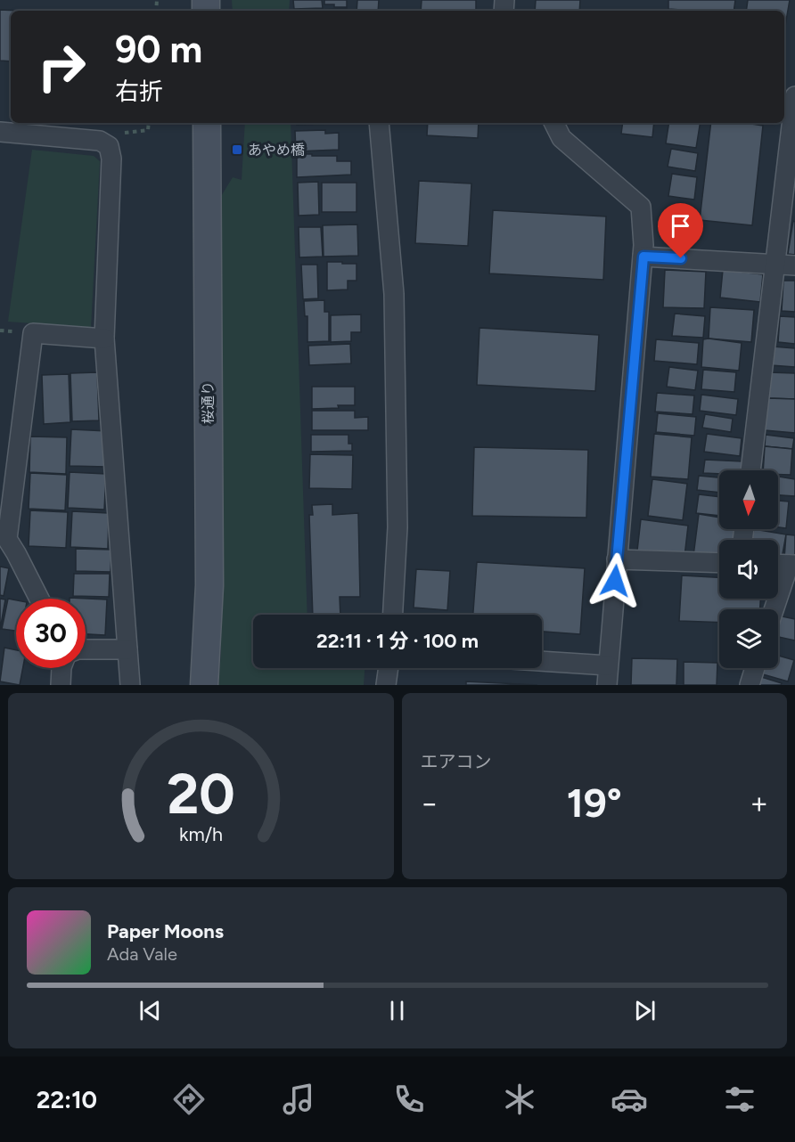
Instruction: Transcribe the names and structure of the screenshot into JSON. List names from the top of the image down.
{
  "streets": {
    "street": ["桜通り"]
  },
  "places": {
    "transit": ["あやめ橋"]
  },
  "north": "bottom",
  "page": {
    "turn": ["90 m", "右折"],
    "limit": "30",
    "trip": "22:11 · 1 分 · 100 m",
    "tile": "エアコン",
    "heat": ["−", "19°", "+"],
    "song": ["Paper Moons", "Ada Vale"],
    "tabs": "22:10",
    "gauge": ["20", "km/h"]
  }
}
